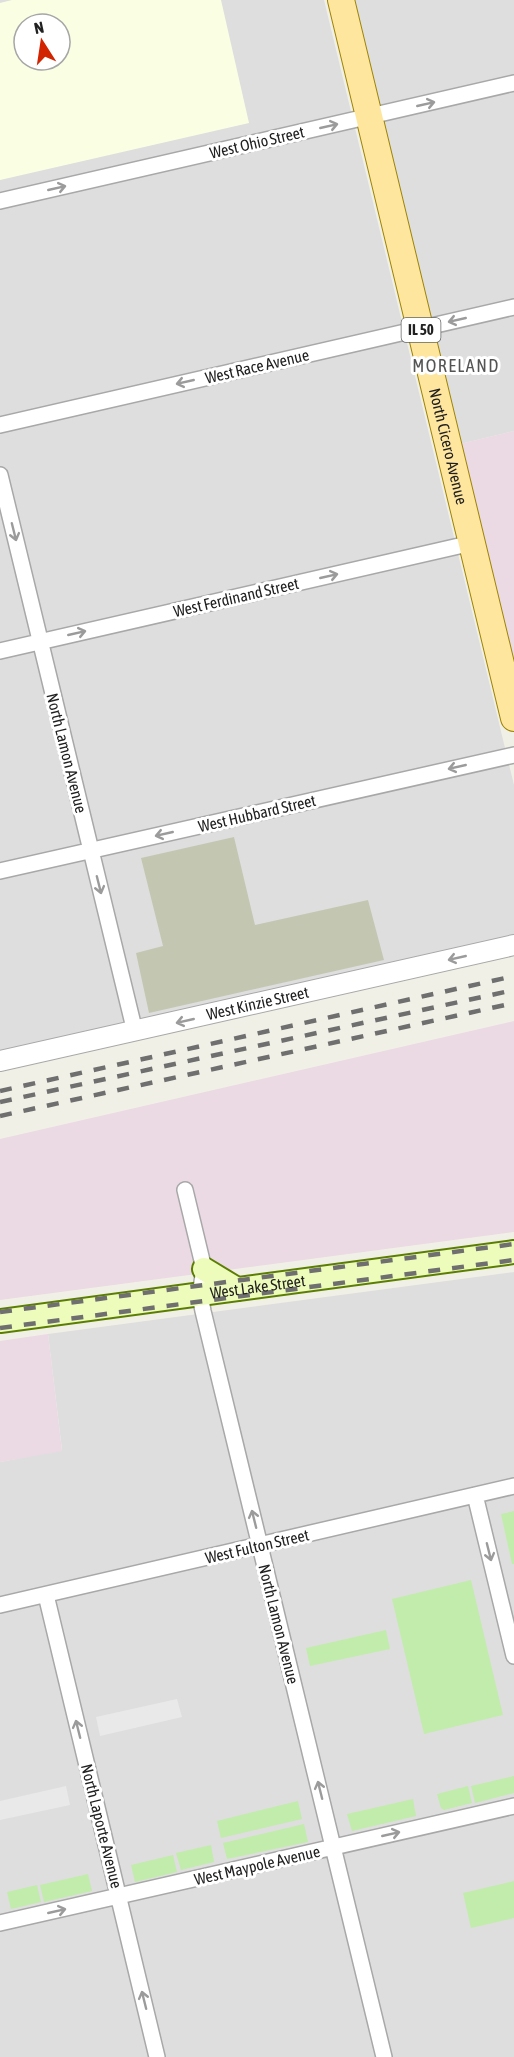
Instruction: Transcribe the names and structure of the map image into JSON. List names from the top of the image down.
{
  "streets": {
    "main road": ["IL 50", "North Cicero Avenue", "West Lake Street"],
    "street": [
      "West Ohio Street",
      "West Race Avenue",
      "West Ferdinand Street",
      "North Lamon Avenue",
      "West Hubbard Street",
      "West Kinzie Street",
      "West Fulton Street",
      "North Laporte Avenue",
      "West Maypole Avenue"
    ]
  },
  "crossings": [
    ["West Ohio Street", "North Cicero Avenue"],
    ["West Race Avenue", "North Cicero Avenue"],
    ["North Cicero Avenue", "West Ferdinand Street"],
    ["West Ferdinand Street", "North Lamon Avenue"],
    ["North Lamon Avenue", "West Hubbard Street"],
    ["North Lamon Avenue", "West Kinzie Street"],
    ["North Lamon Avenue", "West Lake Street"],
    ["North Lamon Avenue", "West Fulton Street"],
    ["North Lamon Avenue", "West Maypole Avenue"],
    ["West Fulton Street", "North Laporte Avenue"],
    ["North Laporte Avenue", "West Maypole Avenue"]
  ],
  "one_way": [
    "West Ohio Street",
    "West Race Avenue",
    "West Ferdinand Street",
    "West Hubbard Street",
    "West Kinzie Street",
    "North Laporte Avenue",
    "West Maypole Avenue"
  ],
  "districts": ["MORELAND"],
  "north": "top"
}
